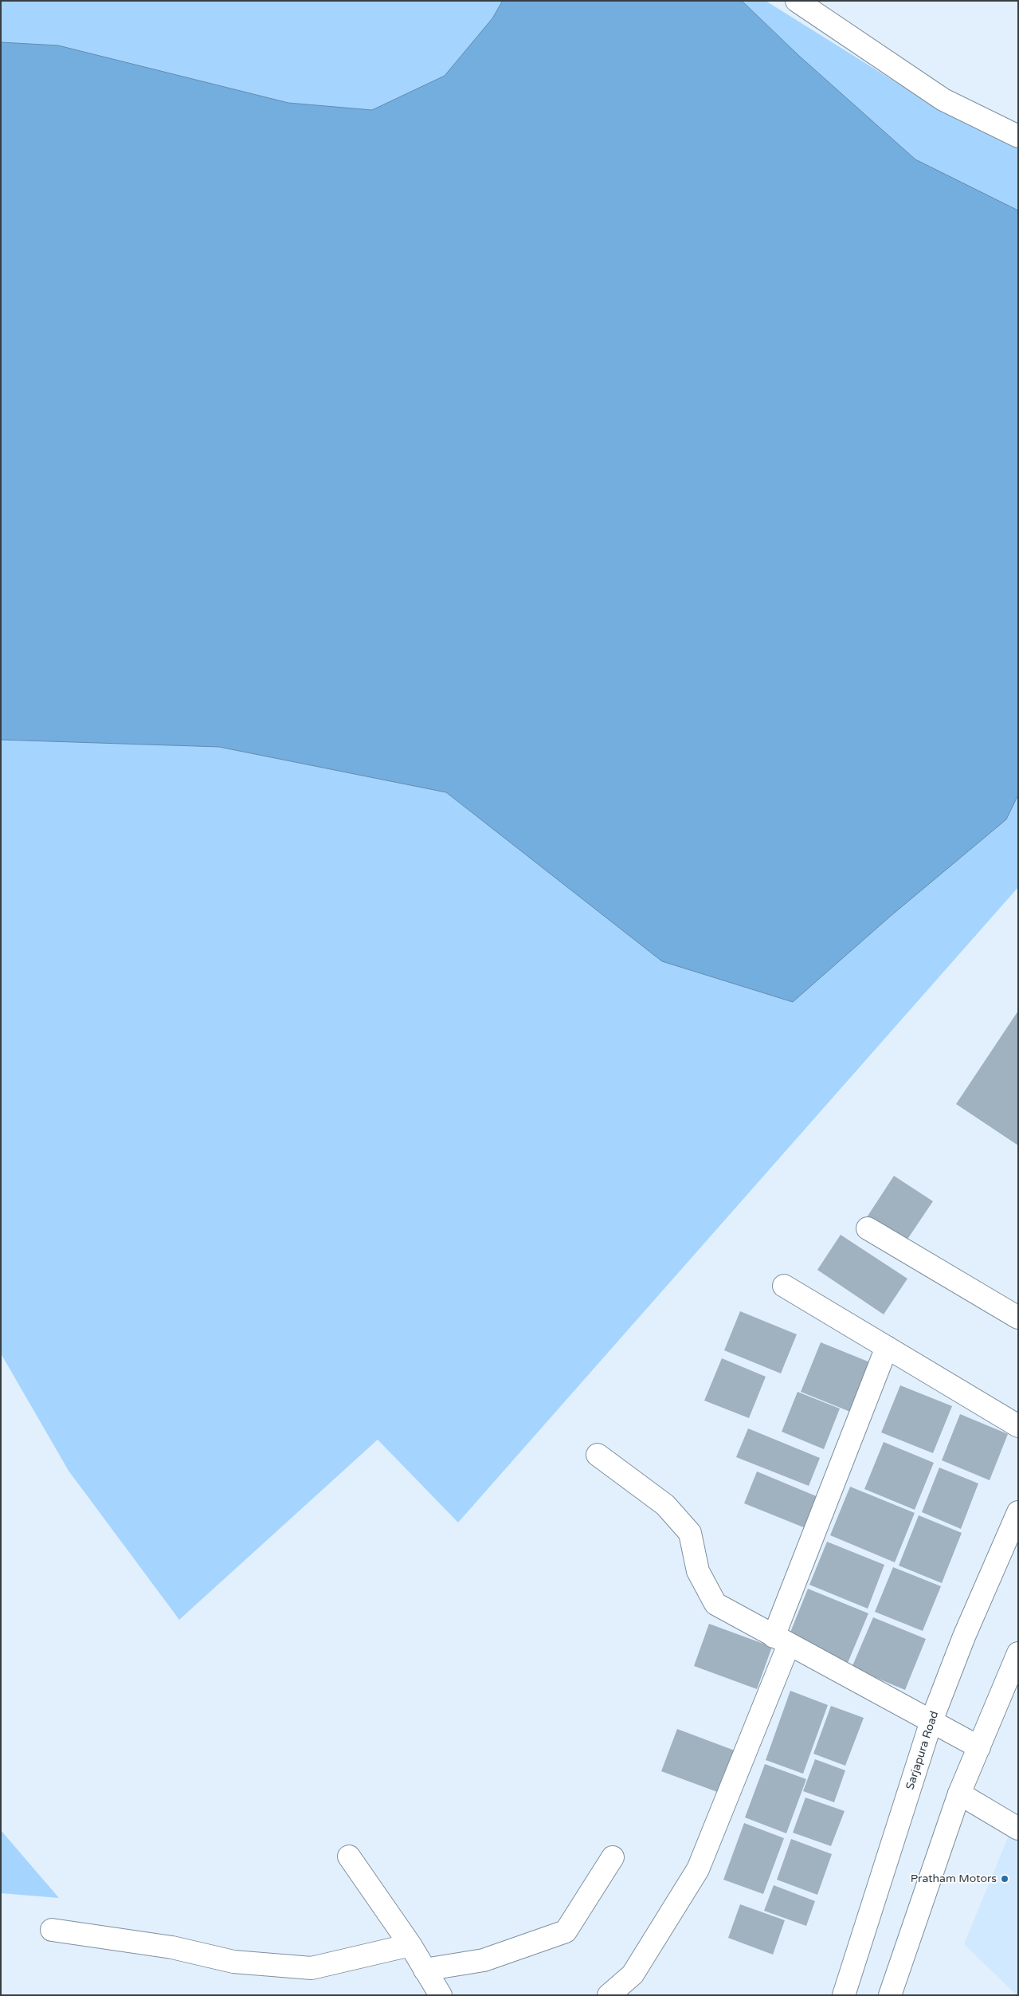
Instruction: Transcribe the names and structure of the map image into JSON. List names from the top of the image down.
{
  "streets": {
    "street": ["Sarjapura Road"]
  },
  "places": ["Pratham Motors"]
}
